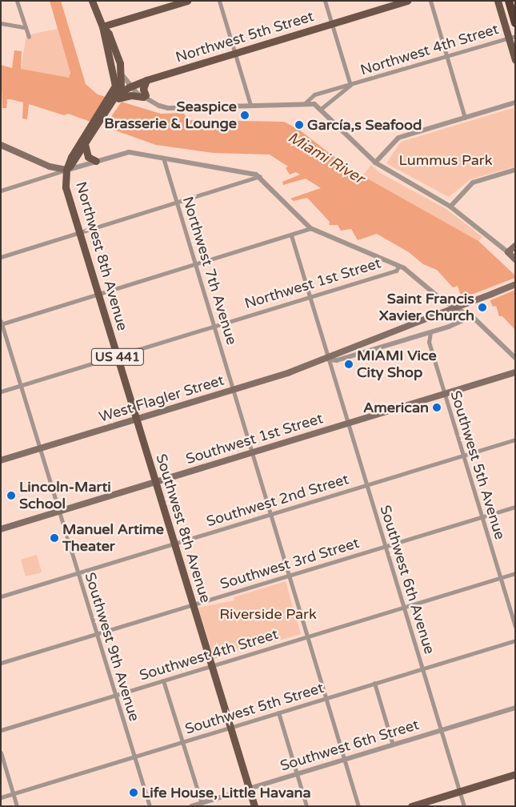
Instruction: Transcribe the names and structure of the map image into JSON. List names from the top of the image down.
{
  "streets": {
    "main road": [
      "Northwest 5th Street",
      "Northwest 8th Avenue",
      "US 441",
      "West Flagler Street",
      "Southwest 1st Street",
      "Southwest 8th Avenue"
    ],
    "street": [
      "Northwest 4th Street",
      "Northwest 7th Avenue",
      "Northwest 1st Street",
      "Southwest 5th Avenue",
      "Southwest 2nd Street",
      "Southwest 3rd Street",
      "Southwest 6th Avenue",
      "Southwest 9th Avenue",
      "Southwest 4th Street",
      "Southwest 5th Street",
      "Southwest 6th Street"
    ]
  },
  "crossings": [
    ["Northwest 5th Street", "US 441"],
    ["Northwest 8th Avenue", "Northwest 1st Street"],
    ["Northwest 8th Avenue", "US 441"],
    ["Northwest 8th Avenue", "West Flagler Street"],
    ["Northwest 8th Avenue", "Southwest 8th Avenue"],
    ["Northwest 7th Avenue", "Northwest 1st Street"],
    ["Northwest 7th Avenue", "West Flagler Street"],
    ["Northwest 7th Avenue", "Southwest 1st Street"],
    ["Northwest 7th Avenue", "Southwest 2nd Street"],
    ["Northwest 7th Avenue", "Southwest 3rd Street"],
    ["Northwest 7th Avenue", "Southwest 4th Street"],
    ["Northwest 7th Avenue", "Southwest 5th Street"],
    ["Northwest 7th Avenue", "Southwest 6th Street"],
    ["Northwest 1st Street", "Southwest 6th Avenue"],
    ["Northwest 1st Street", "Southwest 9th Avenue"],
    ["West Flagler Street", "Southwest 5th Avenue"],
    ["West Flagler Street", "Southwest 8th Avenue"],
    ["West Flagler Street", "Southwest 6th Avenue"],
    ["West Flagler Street", "Southwest 9th Avenue"],
    ["Southwest 1st Street", "Southwest 5th Avenue"],
    ["Southwest 1st Street", "Southwest 8th Avenue"],
    ["Southwest 1st Street", "Southwest 6th Avenue"],
    ["Southwest 1st Street", "Southwest 9th Avenue"],
    ["Southwest 5th Avenue", "Southwest 2nd Street"],
    ["Southwest 5th Avenue", "Southwest 3rd Street"],
    ["Southwest 5th Avenue", "Southwest 4th Street"],
    ["Southwest 2nd Street", "Southwest 8th Avenue"],
    ["Southwest 2nd Street", "Southwest 6th Avenue"],
    ["Southwest 2nd Street", "Southwest 9th Avenue"],
    ["Southwest 8th Avenue", "Southwest 3rd Street"],
    ["Southwest 8th Avenue", "Southwest 4th Street"],
    ["Southwest 8th Avenue", "Southwest 5th Street"],
    ["Southwest 8th Avenue", "Southwest 6th Street"],
    ["Southwest 3rd Street", "Southwest 6th Avenue"],
    ["Southwest 3rd Street", "Southwest 9th Avenue"],
    ["Southwest 6th Avenue", "Southwest 4th Street"],
    ["Southwest 6th Avenue", "Southwest 5th Street"],
    ["Southwest 6th Avenue", "Southwest 6th Street"],
    ["Southwest 9th Avenue", "Southwest 4th Street"],
    ["Southwest 9th Avenue", "Southwest 5th Street"]
  ],
  "water": ["Miami River"],
  "parks": ["Lummus Park", "Riverside Park"],
  "places": [
    "Seaspice Brasserie & Lounge",
    "García,s Seafood",
    "Saint Francis Xavier Church",
    "MIAMI Vice City Shop",
    "American",
    "Lincoln-Marti School",
    "Manuel Artime Theater",
    "Life House, Little Havana"
  ]
}
